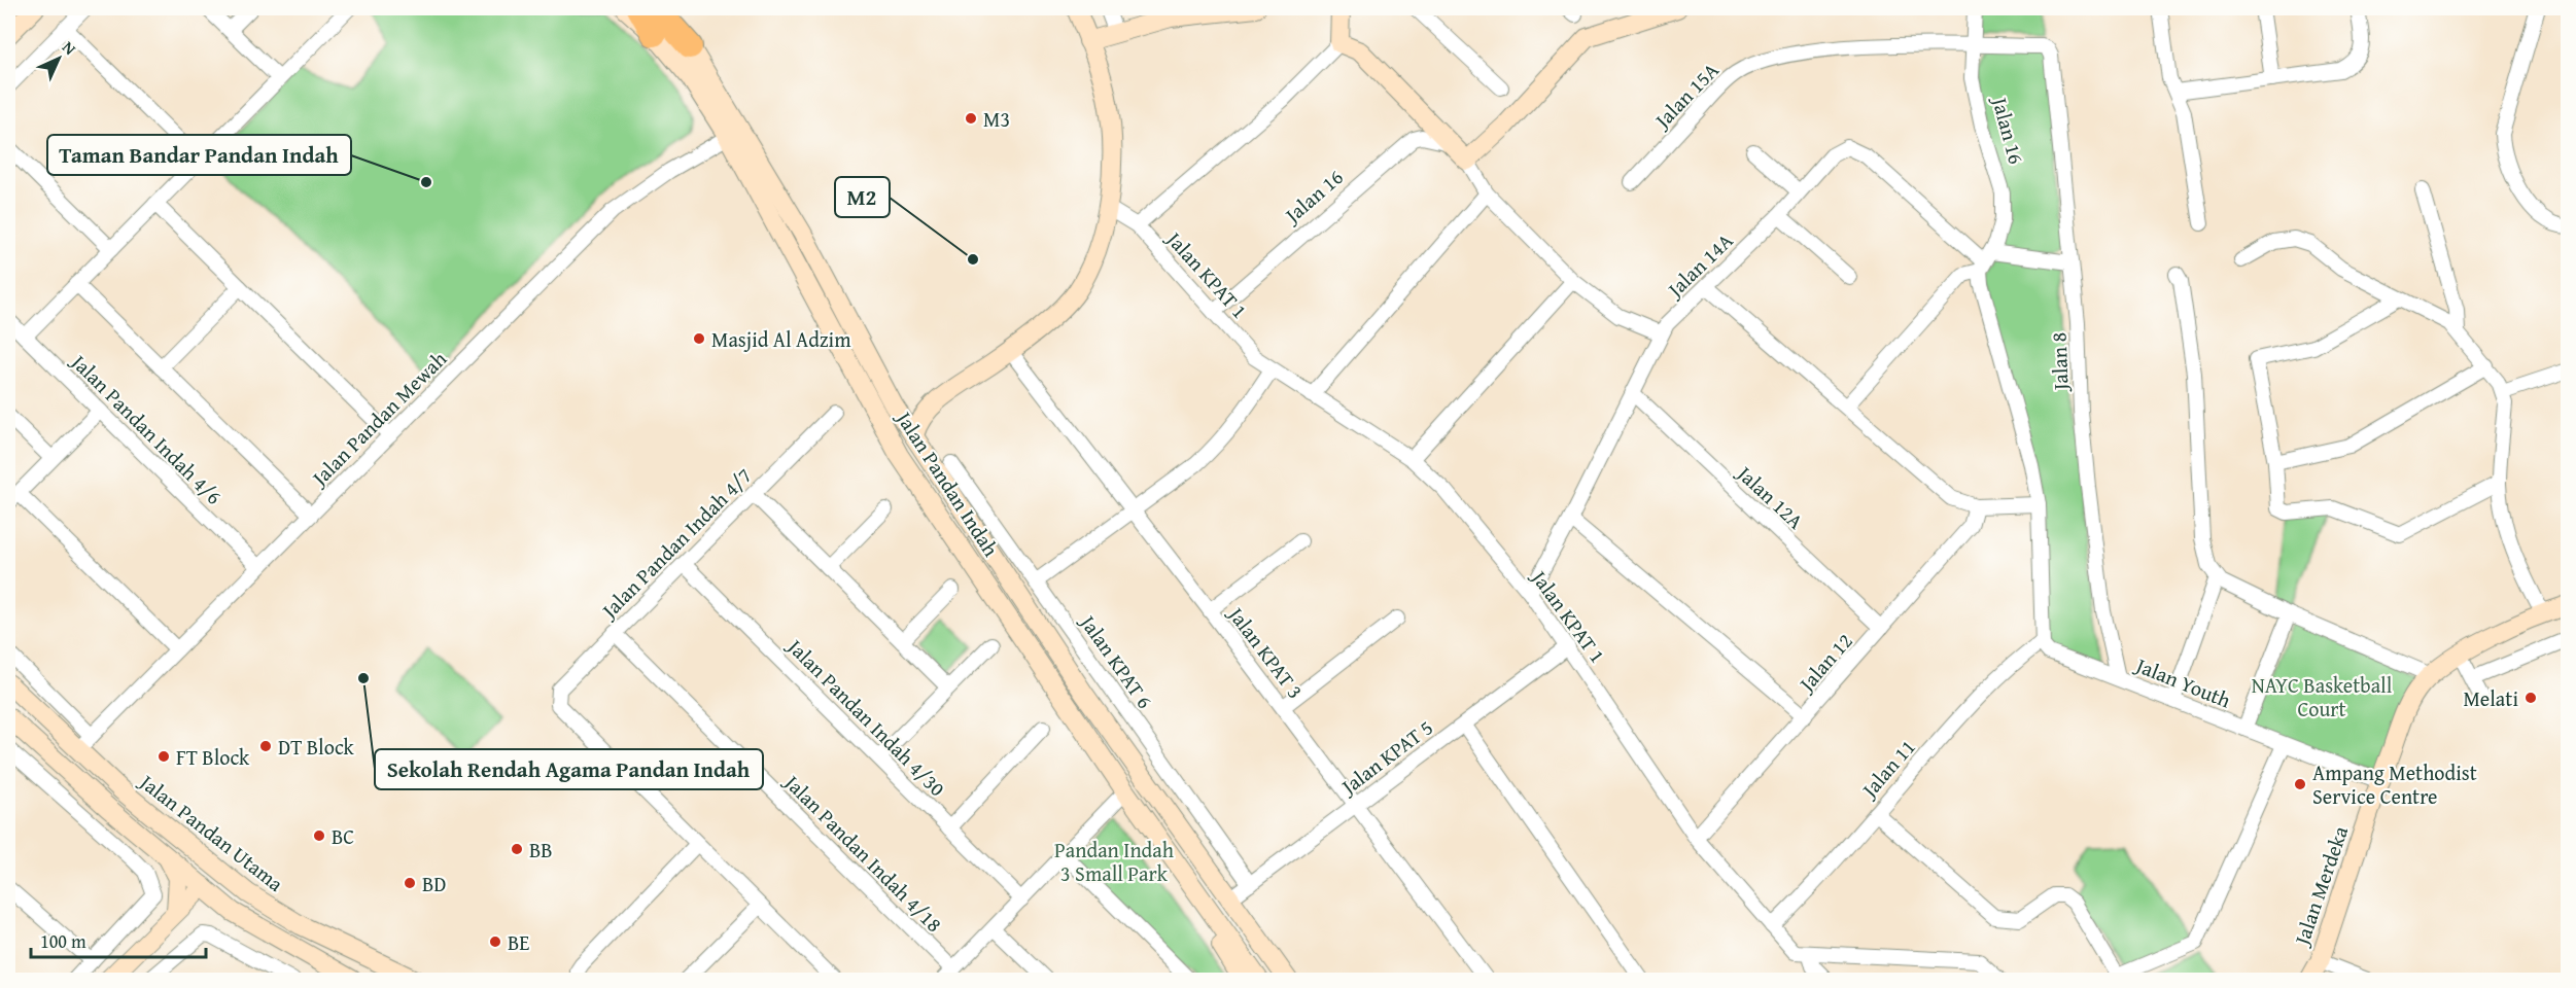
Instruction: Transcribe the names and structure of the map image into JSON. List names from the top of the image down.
{
  "streets": {
    "main road": ["Jalan Pandan Indah", "Jalan Pandan Utama", "Jalan Merdeka"],
    "street": [
      "Jalan 15A",
      "Jalan 16",
      "Jalan 14A",
      "Jalan KPAT 1",
      "Jalan 8",
      "Jalan Pandan Mewah",
      "Jalan Pandan Indah 4/6",
      "Jalan 12A",
      "Jalan Pandan Indah 4/7",
      "Jalan KPAT 3",
      "Jalan KPAT 6",
      "Jalan 12",
      "Jalan Youth",
      "Jalan Pandan Indah 4/30",
      "Jalan KPAT 5",
      "Jalan 11",
      "Jalan Pandan Indah 4/18"
    ]
  },
  "crossings": [
    ["Jalan 15A", "Jalan 16"],
    ["Jalan 15A", "Jalan 8"],
    ["Jalan 16", "Jalan 14A"],
    ["Jalan 16", "Jalan KPAT 1"],
    ["Jalan 14A", "Jalan KPAT 1"],
    ["Jalan 14A", "Jalan 12A"],
    ["Jalan KPAT 1", "Jalan 12"],
    ["Jalan KPAT 1", "Jalan KPAT 5"],
    ["Jalan KPAT 1", "Jalan 11"],
    ["Jalan 8", "Jalan Youth"],
    ["Jalan Pandan Mewah", "Jalan Pandan Indah 4/6"],
    ["Jalan Pandan Mewah", "Jalan Pandan Indah"],
    ["Jalan Pandan Mewah", "Jalan Pandan Utama"],
    ["Jalan Pandan Indah", "Jalan KPAT 5"],
    ["Jalan 12A", "Jalan 12"],
    ["Jalan Pandan Indah 4/7", "Jalan Pandan Indah 4/30"],
    ["Jalan Pandan Indah 4/7", "Jalan Pandan Indah 4/18"],
    ["Jalan KPAT 3", "Jalan KPAT 5"],
    ["Jalan KPAT 6", "Jalan KPAT 5"],
    ["Jalan Youth", "Jalan 11"],
    ["Jalan Youth", "Jalan Merdeka"]
  ],
  "parks": ["NAYC Basketball Court", "Pandan Indah 3 Small Park"],
  "places": [
    "M3",
    "Taman Bandar Pandan Indah",
    "M2",
    "Masjid Al Adzim",
    "Sekolah Rendah Agama Pandan Indah",
    "Melati",
    "DT Block",
    "FT Block",
    "Ampang Methodist Service Centre",
    "BC",
    "BB",
    "BD",
    "BE"
  ],
  "scale_bar": "100 m",
  "north": "top right"
}
